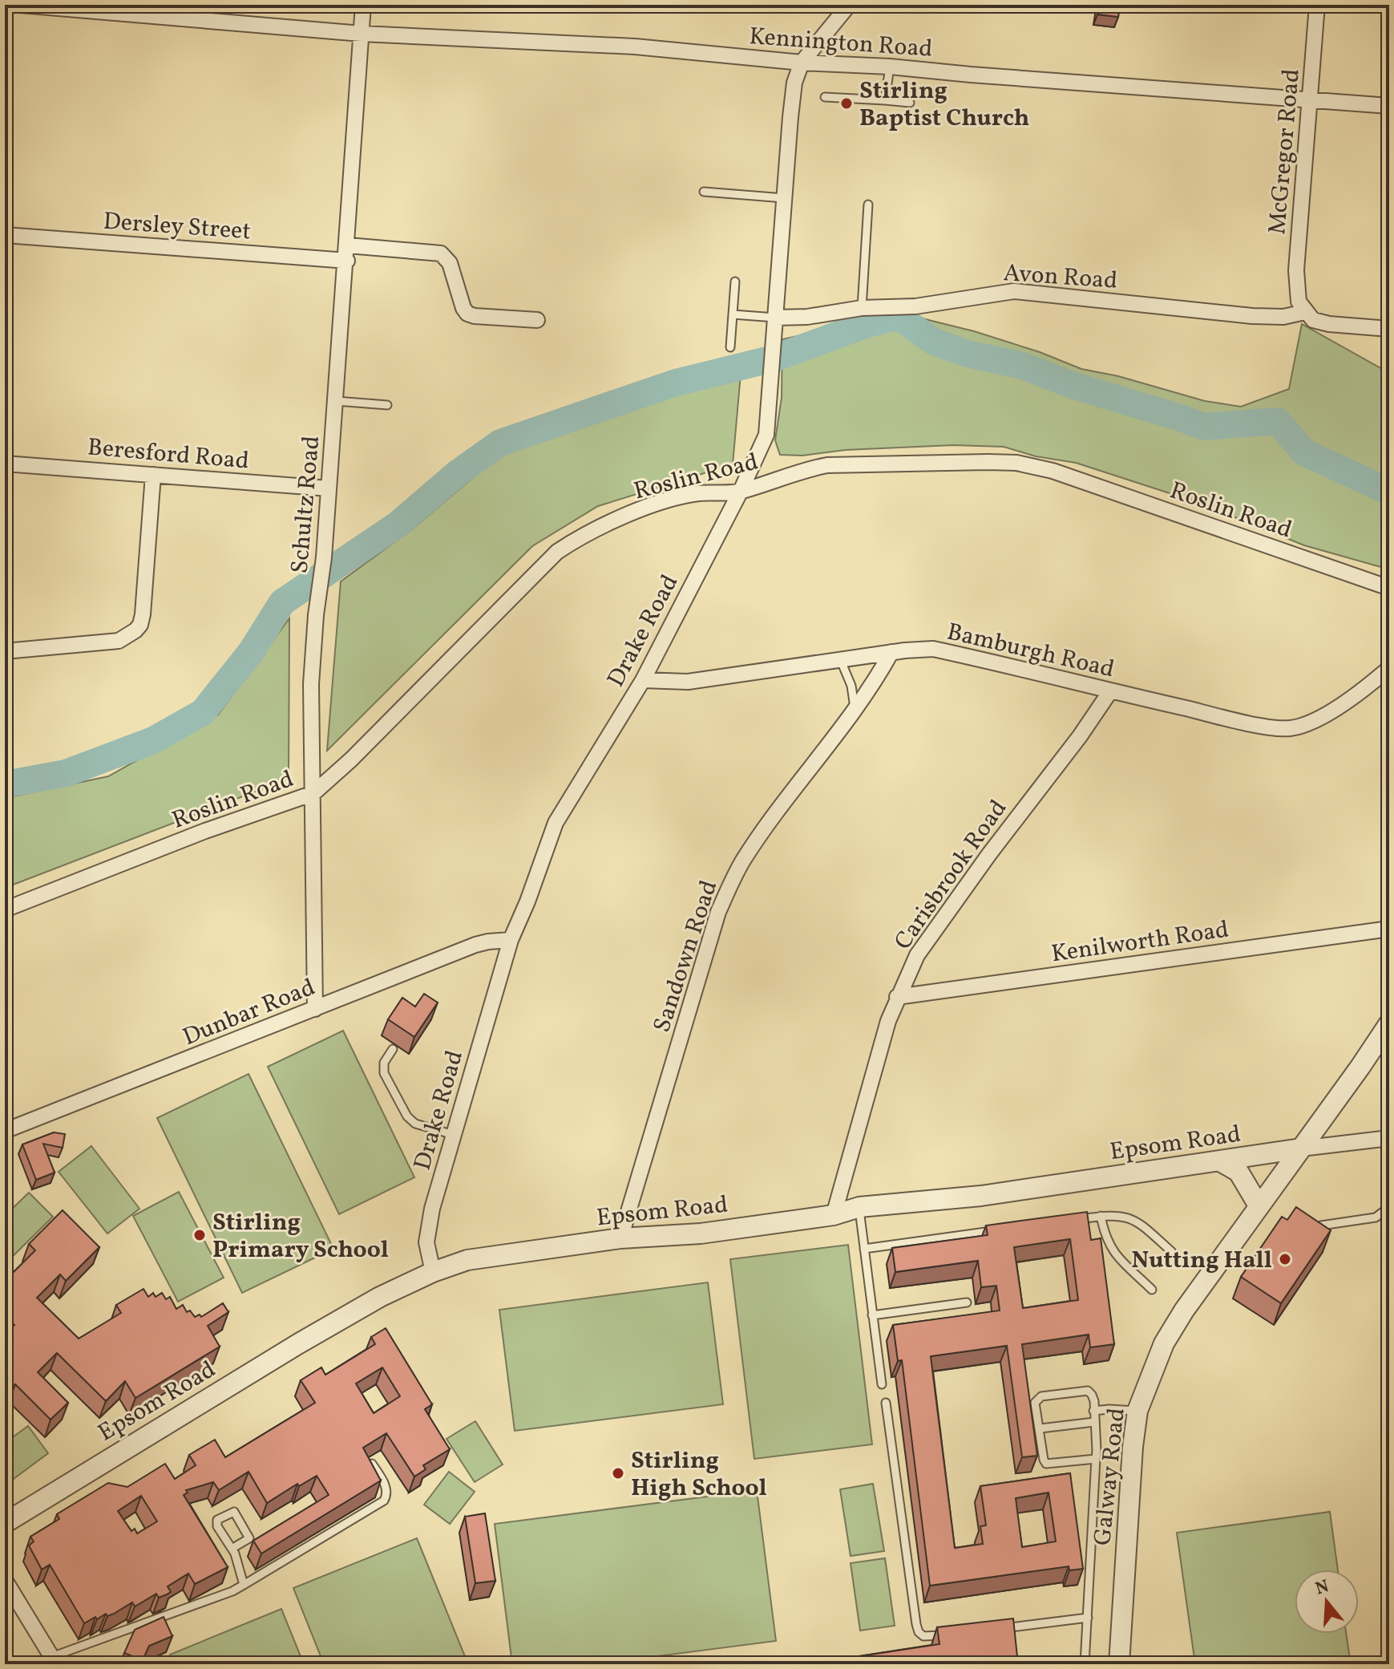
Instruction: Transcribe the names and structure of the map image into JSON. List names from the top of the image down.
{
  "streets": {
    "street": [
      "Kennington Road",
      "McGregor Road",
      "Dersley Street",
      "Avon Road",
      "Beresford Road",
      "Roslin Road",
      "Schultz Road",
      "Drake Road",
      "Bamburgh Road",
      "Carisbrook Road",
      "Kenilworth Road",
      "Sandown Road",
      "Dunbar Road",
      "Epsom Road",
      "Galway Road"
    ]
  },
  "crossings": [
    ["Kennington Road", "McGregor Road"],
    ["Kennington Road", "Schultz Road"],
    ["Kennington Road", "Drake Road"],
    ["McGregor Road", "Avon Road"],
    ["Dersley Street", "Schultz Road"],
    ["Avon Road", "Drake Road"],
    ["Beresford Road", "Schultz Road"],
    ["Roslin Road", "Schultz Road"],
    ["Roslin Road", "Drake Road"],
    ["Schultz Road", "Dunbar Road"],
    ["Drake Road", "Bamburgh Road"],
    ["Drake Road", "Dunbar Road"],
    ["Drake Road", "Epsom Road"],
    ["Bamburgh Road", "Carisbrook Road"],
    ["Bamburgh Road", "Sandown Road"],
    ["Carisbrook Road", "Kenilworth Road"],
    ["Carisbrook Road", "Epsom Road"],
    ["Sandown Road", "Epsom Road"],
    ["Epsom Road", "Galway Road"]
  ],
  "places": [
    "Stirling Baptist Church",
    "Stirling Primary School",
    "Nutting Hall",
    "Stirling High School"
  ],
  "north": "top"
}
